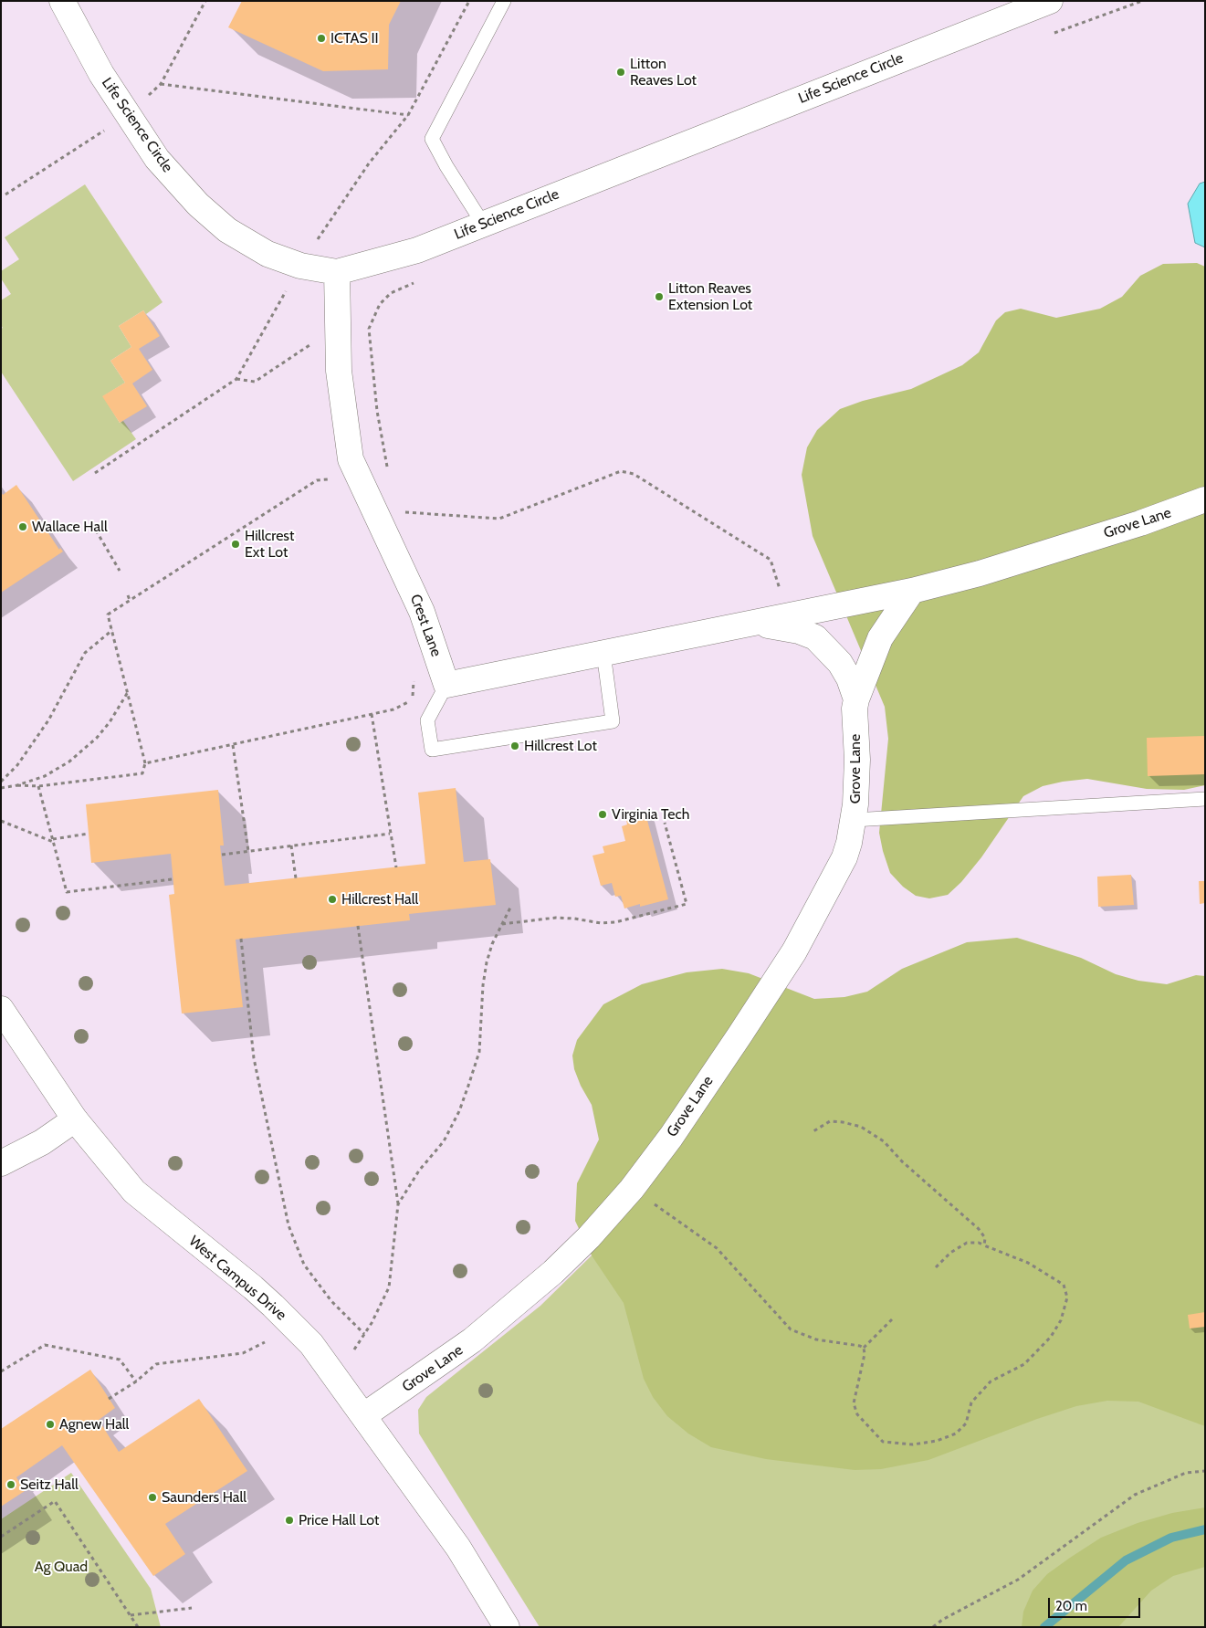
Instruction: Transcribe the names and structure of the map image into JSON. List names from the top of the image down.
{
  "streets": {
    "street": [
      "Life Science Circle",
      "Grove Lane",
      "Crest Lane",
      "West Campus Drive"
    ]
  },
  "crossings": [
    ["Life Science Circle", "Crest Lane"],
    ["Grove Lane", "West Campus Drive"]
  ],
  "parks": ["Ag Quad"],
  "places": [
    "ICTAS II",
    "Litton Reaves Lot",
    "Litton Reaves Extension Lot",
    "Wallace Hall",
    "Hillcrest Ext Lot",
    "Hillcrest Lot",
    "Virginia Tech",
    "Hillcrest Hall",
    "Agnew Hall",
    "Seitz Hall",
    "Saunders Hall",
    "Price Hall Lot"
  ],
  "scale_bar": "20 m"
}
